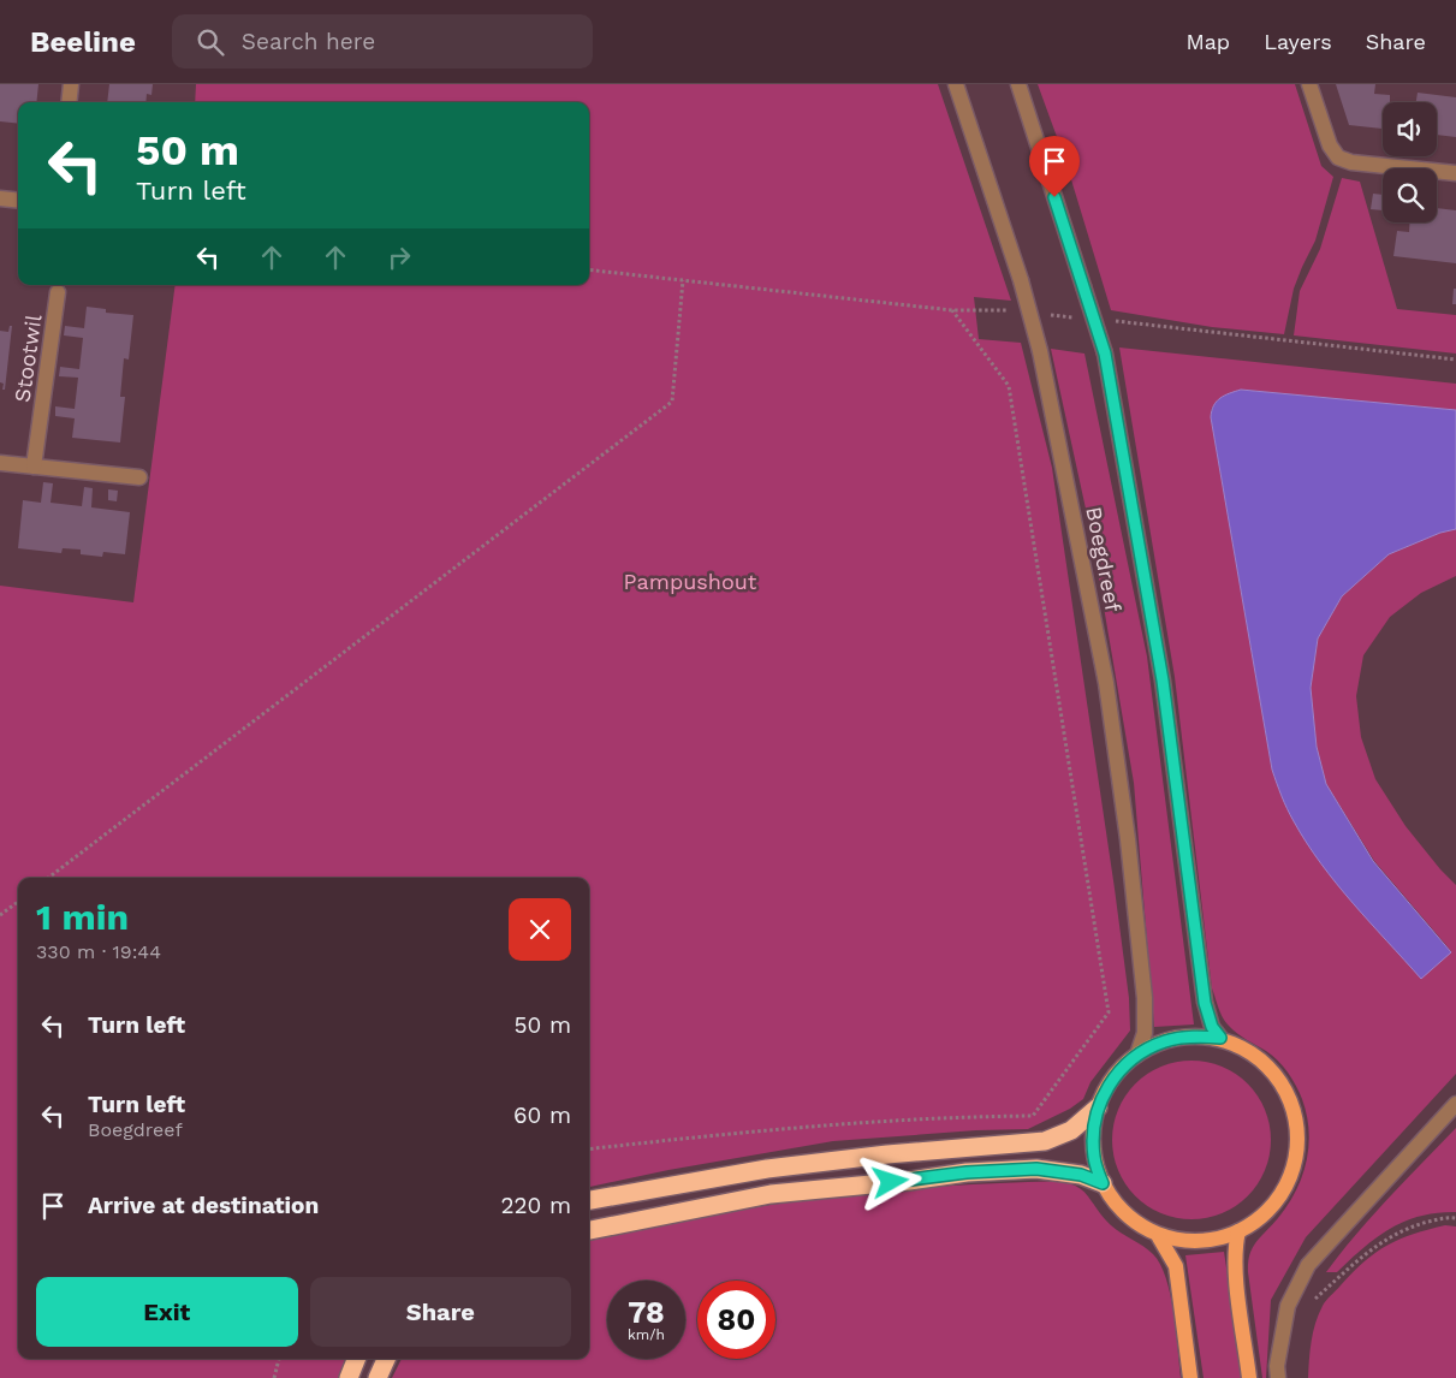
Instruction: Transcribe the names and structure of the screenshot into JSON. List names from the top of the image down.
{
  "streets": {
    "street": ["Stootwil", "Boegdreef"]
  },
  "parks": ["Pampushout"],
  "page": {
    "header": "Beeline",
    "search": "Search here",
    "nav": ["Map", "Layers", "Share"],
    "turn": ["50 m", "Turn left"],
    "heading": ["1 min", "330 m · 19:44"],
    "list": [
      {
        "name": "Turn left",
        "value": "50 m"
      },
      {
        "name": "Turn left",
        "note": "Boegdreef",
        "value": "60 m"
      },
      {
        "name": "Arrive at destination",
        "value": "220 m"
      }
    ],
    "buttons": ["Exit", "Share"],
    "speed": "78 km/h",
    "limit": "80"
  }
}
